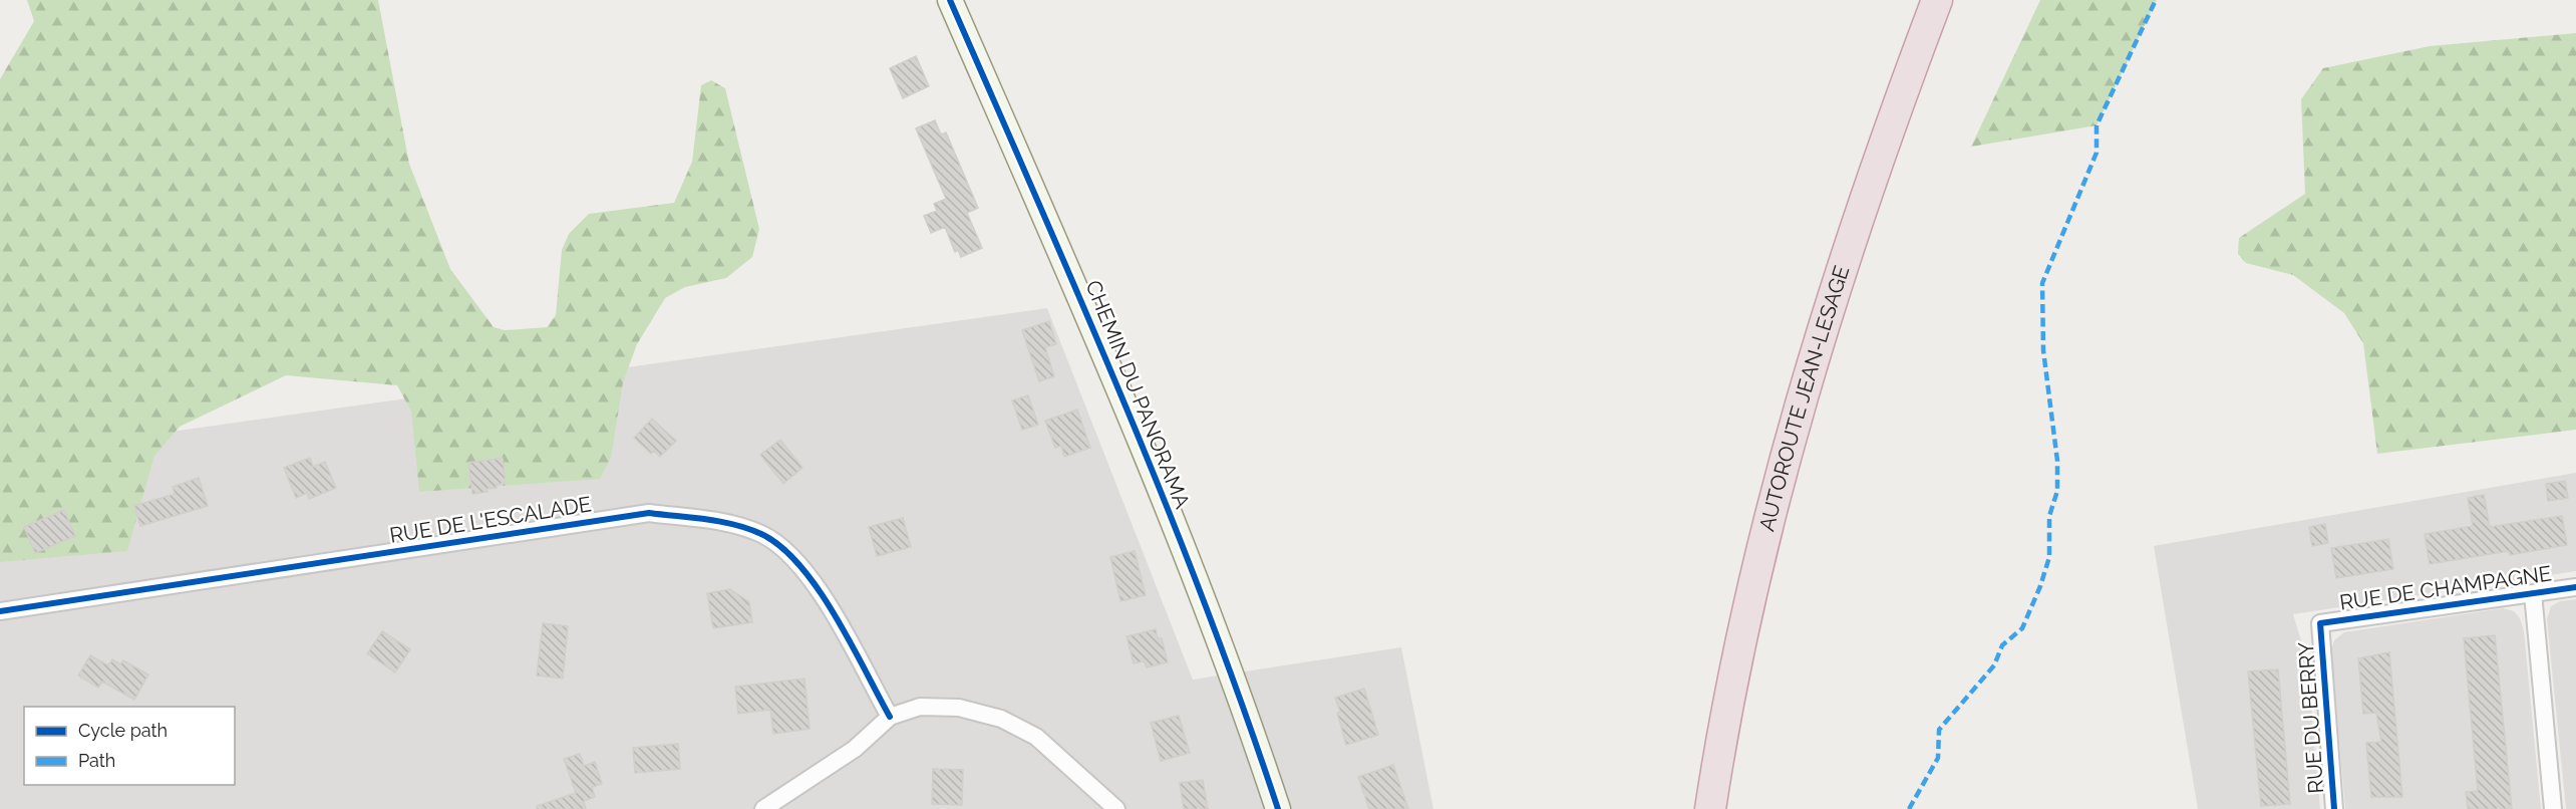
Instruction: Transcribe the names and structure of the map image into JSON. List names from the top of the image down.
{
  "streets": {
    "highway": ["AUTOROUTE JEAN-LESAGE"],
    "street": [
      "CHEMIN DU PANORAMA",
      "RUE DE L'ESCALADE",
      "RUE DE CHAMPAGNE",
      "RUE DU BERRY"
    ]
  },
  "crossings": [
    ["RUE DE CHAMPAGNE", "RUE DU BERRY"]
  ],
  "legend": ["Cycle path", "Path"]
}
